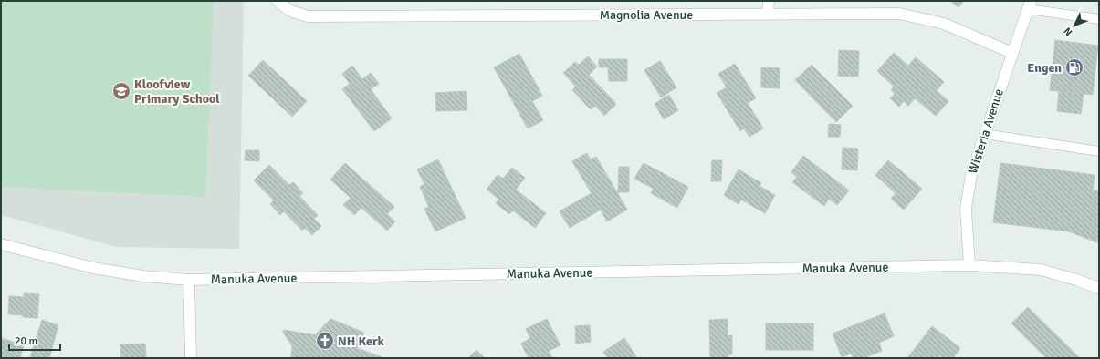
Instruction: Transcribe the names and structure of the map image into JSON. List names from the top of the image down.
{
  "streets": {
    "street": ["Magnolia Avenue", "Wisteria Avenue", "Manuka Avenue"]
  },
  "crossings": [
    ["Magnolia Avenue", "Wisteria Avenue"],
    ["Wisteria Avenue", "Manuka Avenue"]
  ],
  "places": {
    "fuel station": ["Engen"],
    "school or university": ["Kloofview Primary School"],
    "church": ["NH Kerk"]
  },
  "scale_bar": "20 m",
  "north": "bottom left"
}
